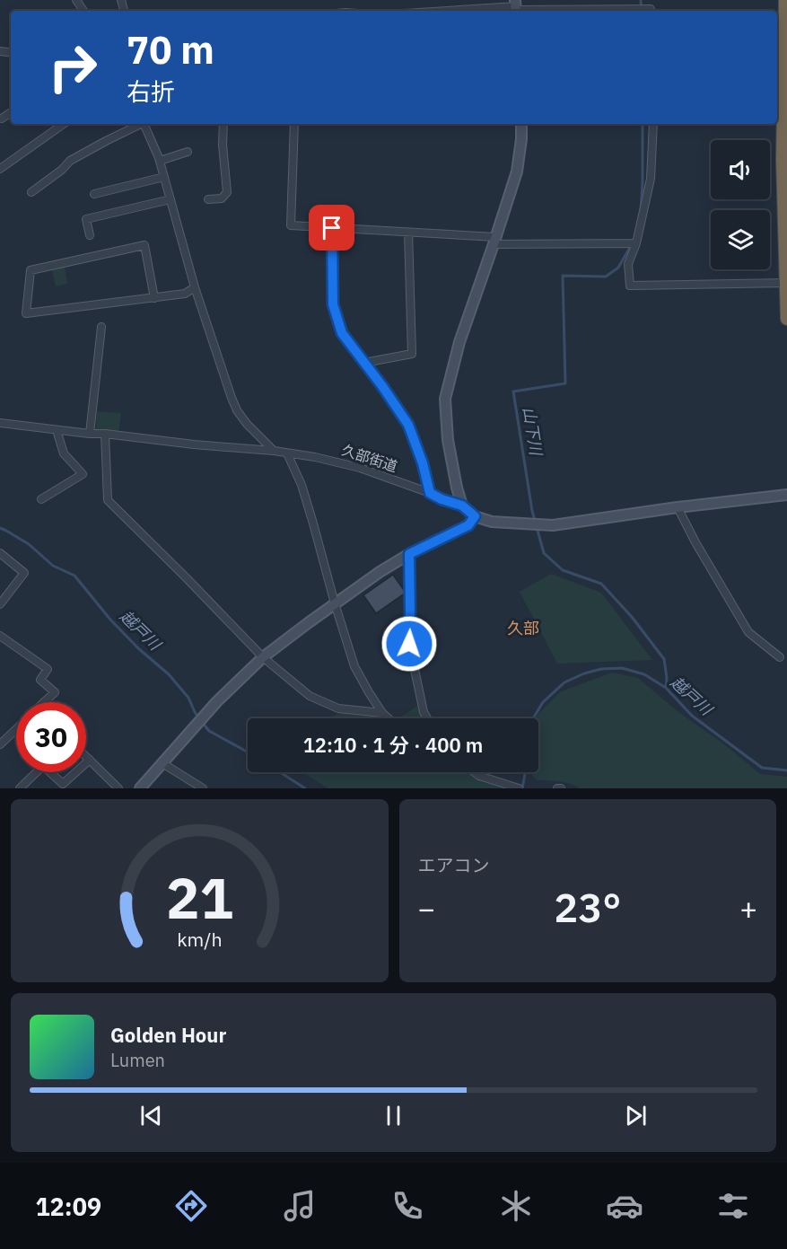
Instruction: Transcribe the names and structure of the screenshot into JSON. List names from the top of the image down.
{
  "streets": {
    "street": ["久部街道"]
  },
  "districts": ["久部"],
  "water": ["山下川", "越戸川"],
  "page": {
    "turn": ["70 m", "右折"],
    "limit": "30",
    "trip": "12:10 · 1 分 · 400 m",
    "tile": "エアコン",
    "heat": ["−", "23°", "+"],
    "song": ["Golden Hour", "Lumen"],
    "tabs": "12:09",
    "gauge": ["21", "km/h"]
  }
}
